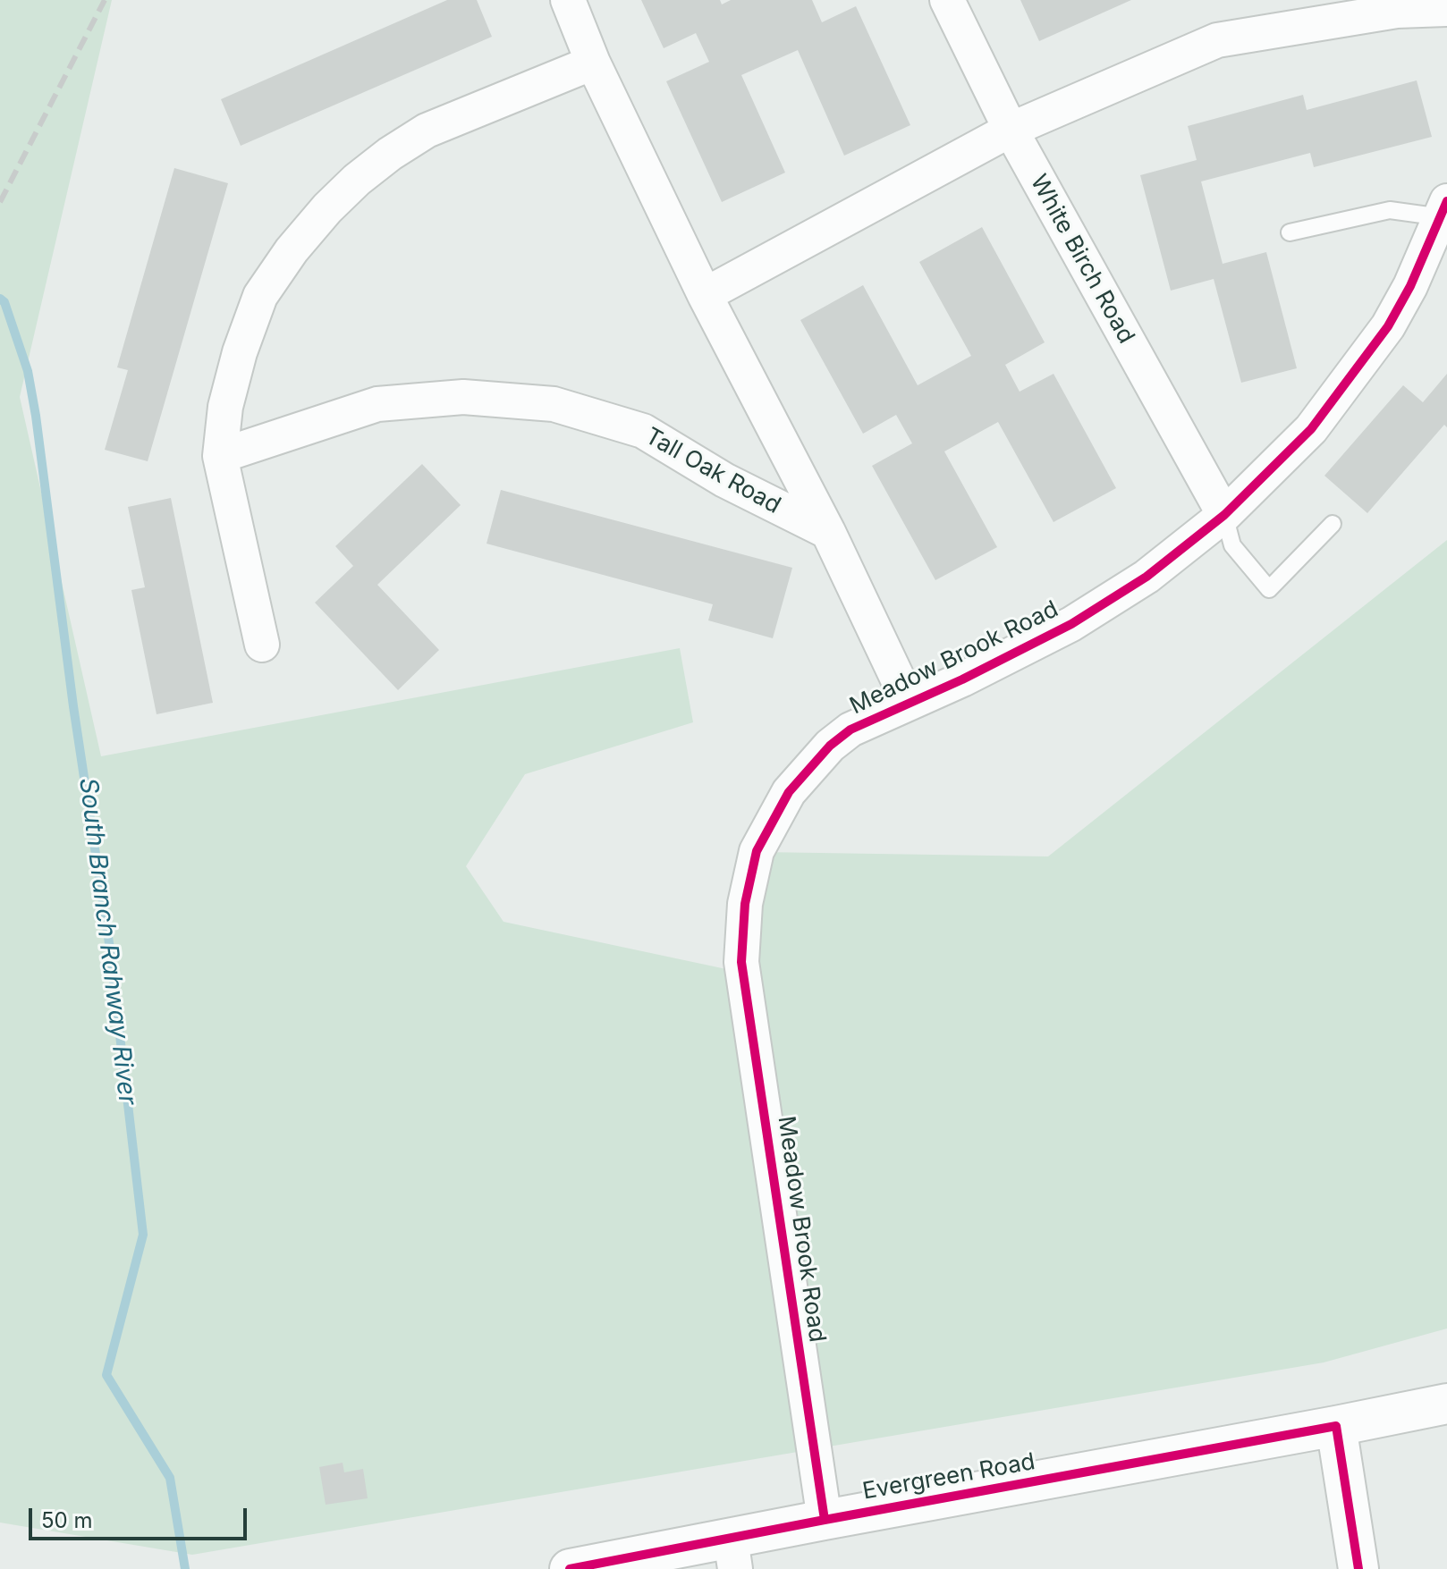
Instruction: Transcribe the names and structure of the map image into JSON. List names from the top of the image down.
{
  "streets": {
    "street": [
      "White Birch Road",
      "Tall Oak Road",
      "Meadow Brook Road",
      "Evergreen Road"
    ]
  },
  "crossings": [
    ["White Birch Road", "Meadow Brook Road"],
    ["Tall Oak Road", "Meadow Brook Road"],
    ["Meadow Brook Road", "Evergreen Road"]
  ],
  "water": ["South Branch Rahway River"],
  "scale_bar": "50 m"
}
